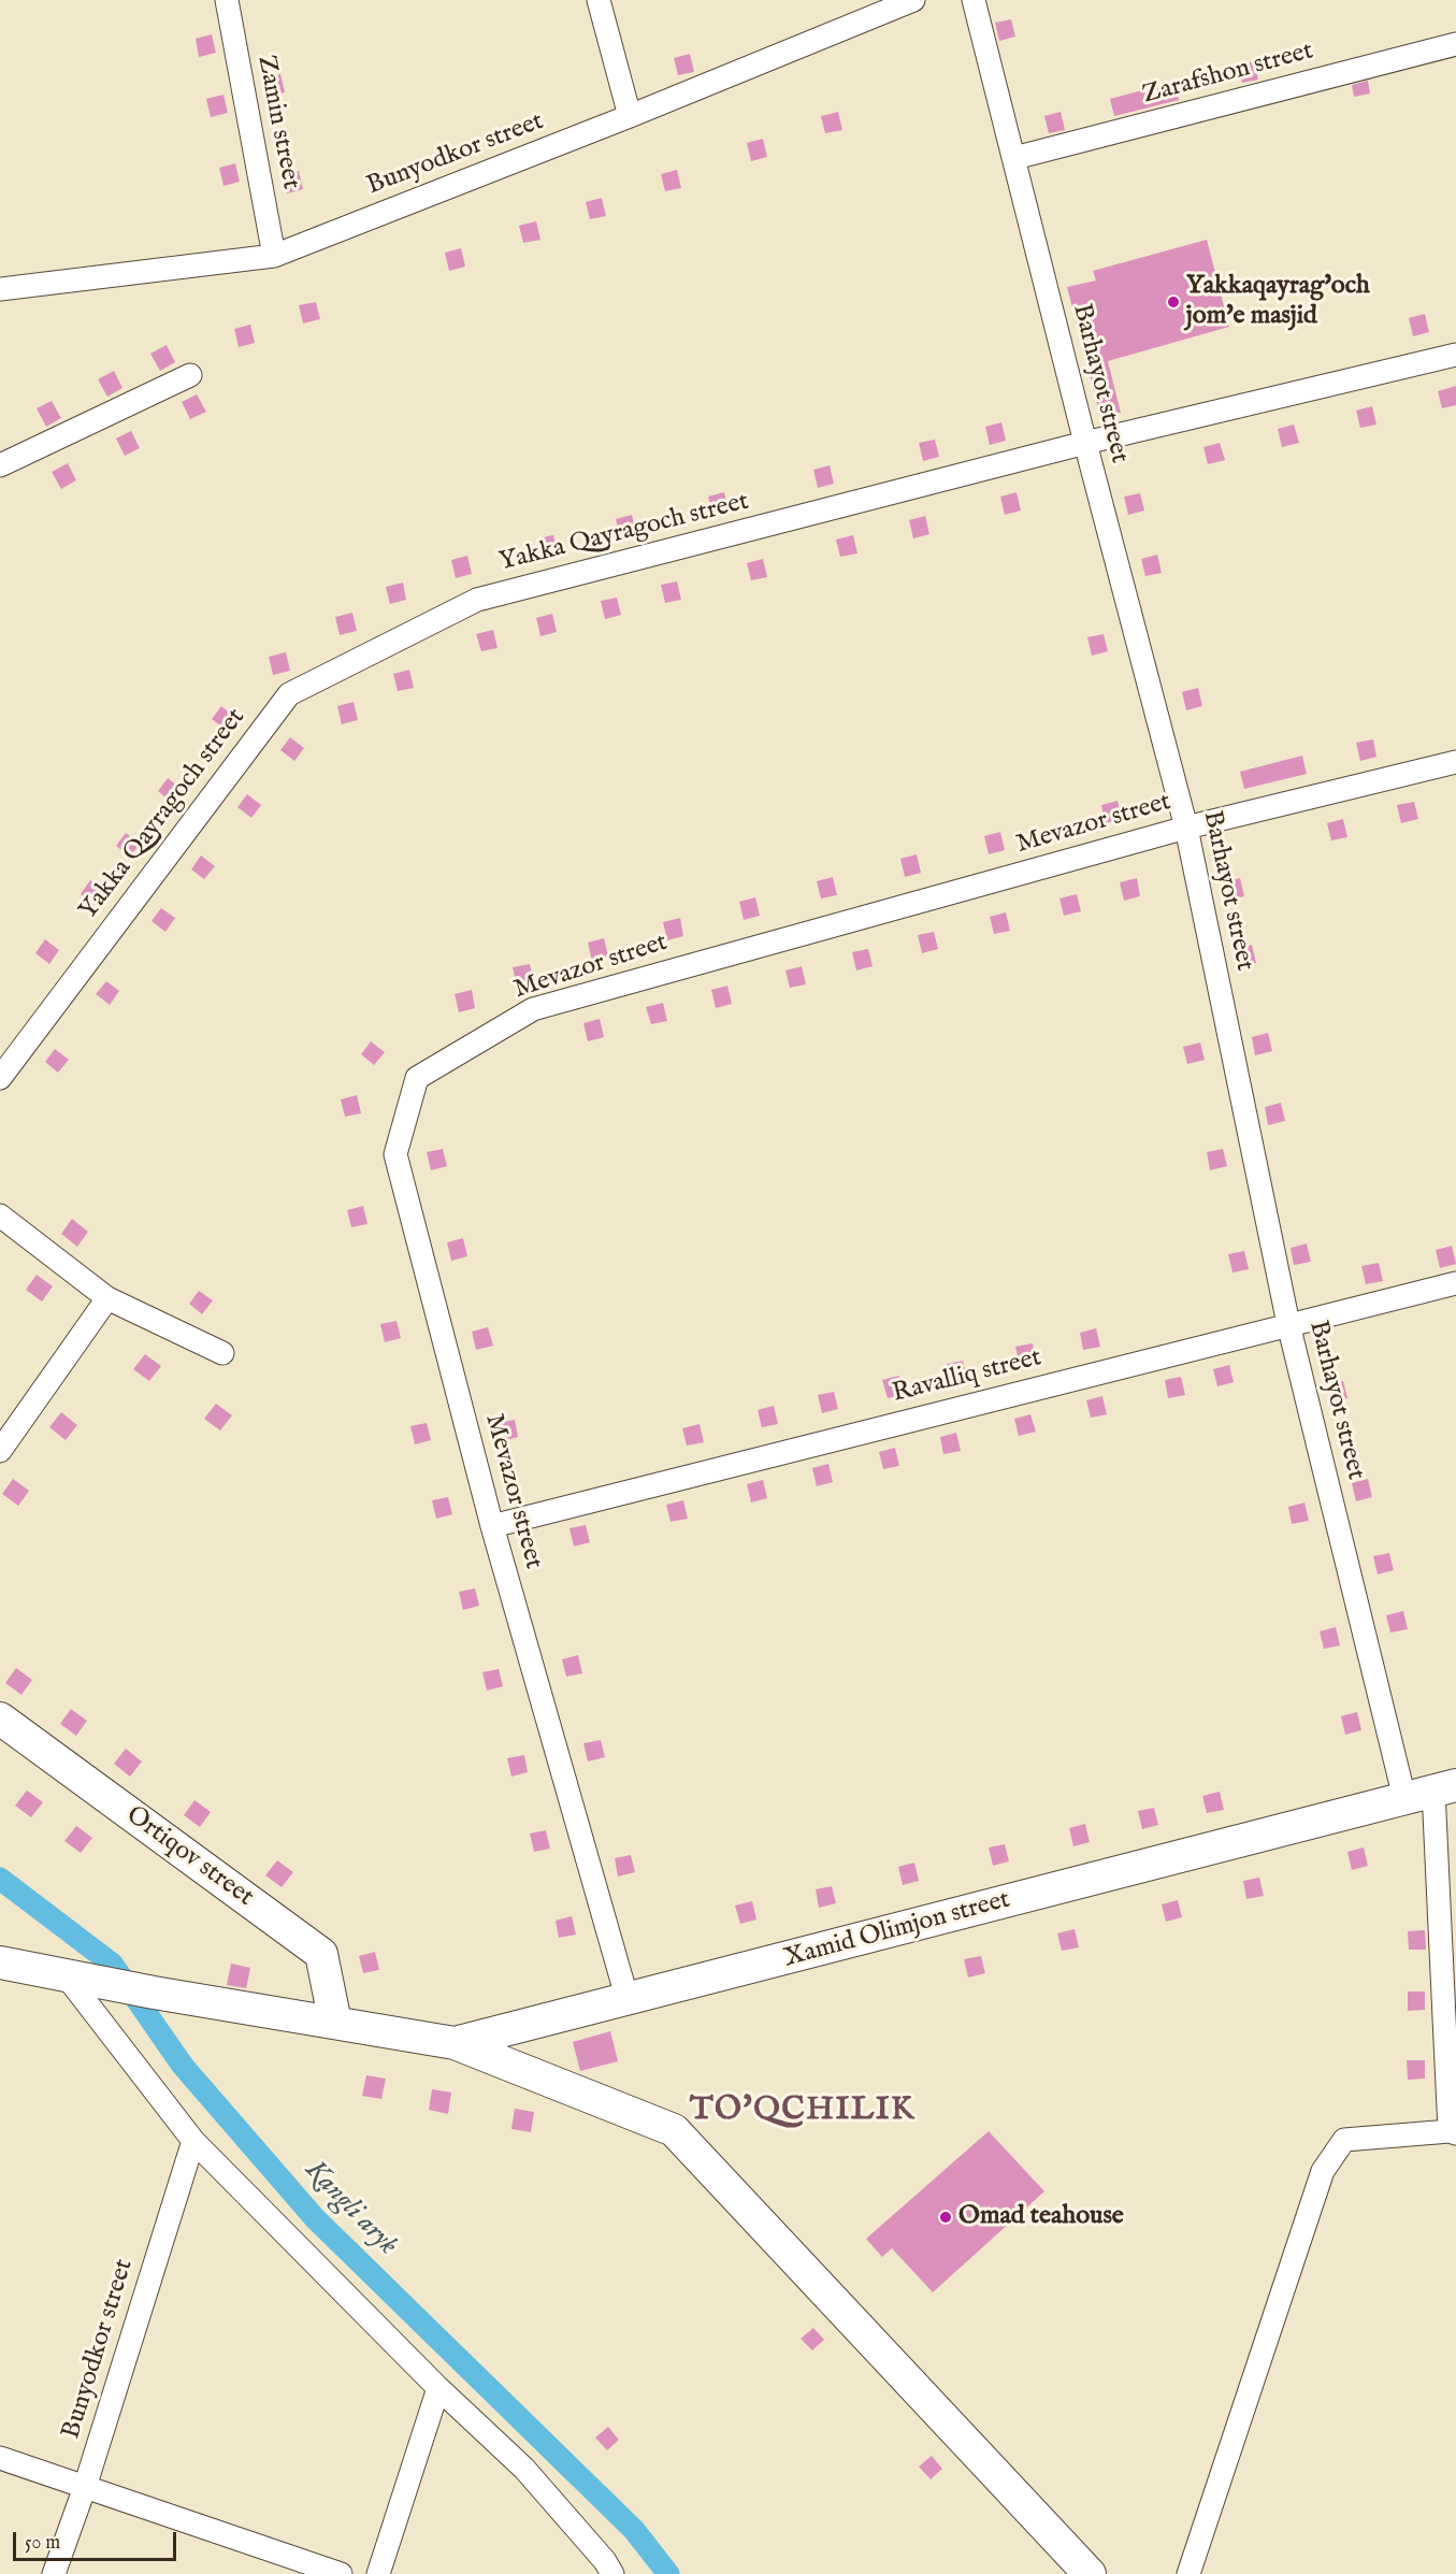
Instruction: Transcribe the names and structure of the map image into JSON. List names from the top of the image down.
{
  "streets": {
    "main road": ["Ortiqov street", "Xamid Olimjon street"],
    "street": [
      "Zarafshon street",
      "Zamin street",
      "Bunyodkor street",
      "Barhayot street",
      "Yakka Qayragoch street",
      "Mevazor street",
      "Ravalliq street"
    ]
  },
  "crossings": [
    ["Zarafshon street", "Barhayot street"],
    ["Zamin street", "Bunyodkor street"],
    ["Barhayot street", "Yakka Qayragoch street"],
    ["Barhayot street", "Mevazor street"],
    ["Barhayot street", "Ravalliq street"],
    ["Barhayot street", "Xamid Olimjon street"],
    ["Mevazor street", "Ravalliq street"],
    ["Mevazor street", "Xamid Olimjon street"],
    ["Ortiqov street", "Xamid Olimjon street"]
  ],
  "districts": ["TO'QCHILIK"],
  "water": ["Kangli aryk"],
  "places": ["Yakkaqayrag'och jom'e masjid", "Omad teahouse"],
  "scale_bar": "50 m"
}
